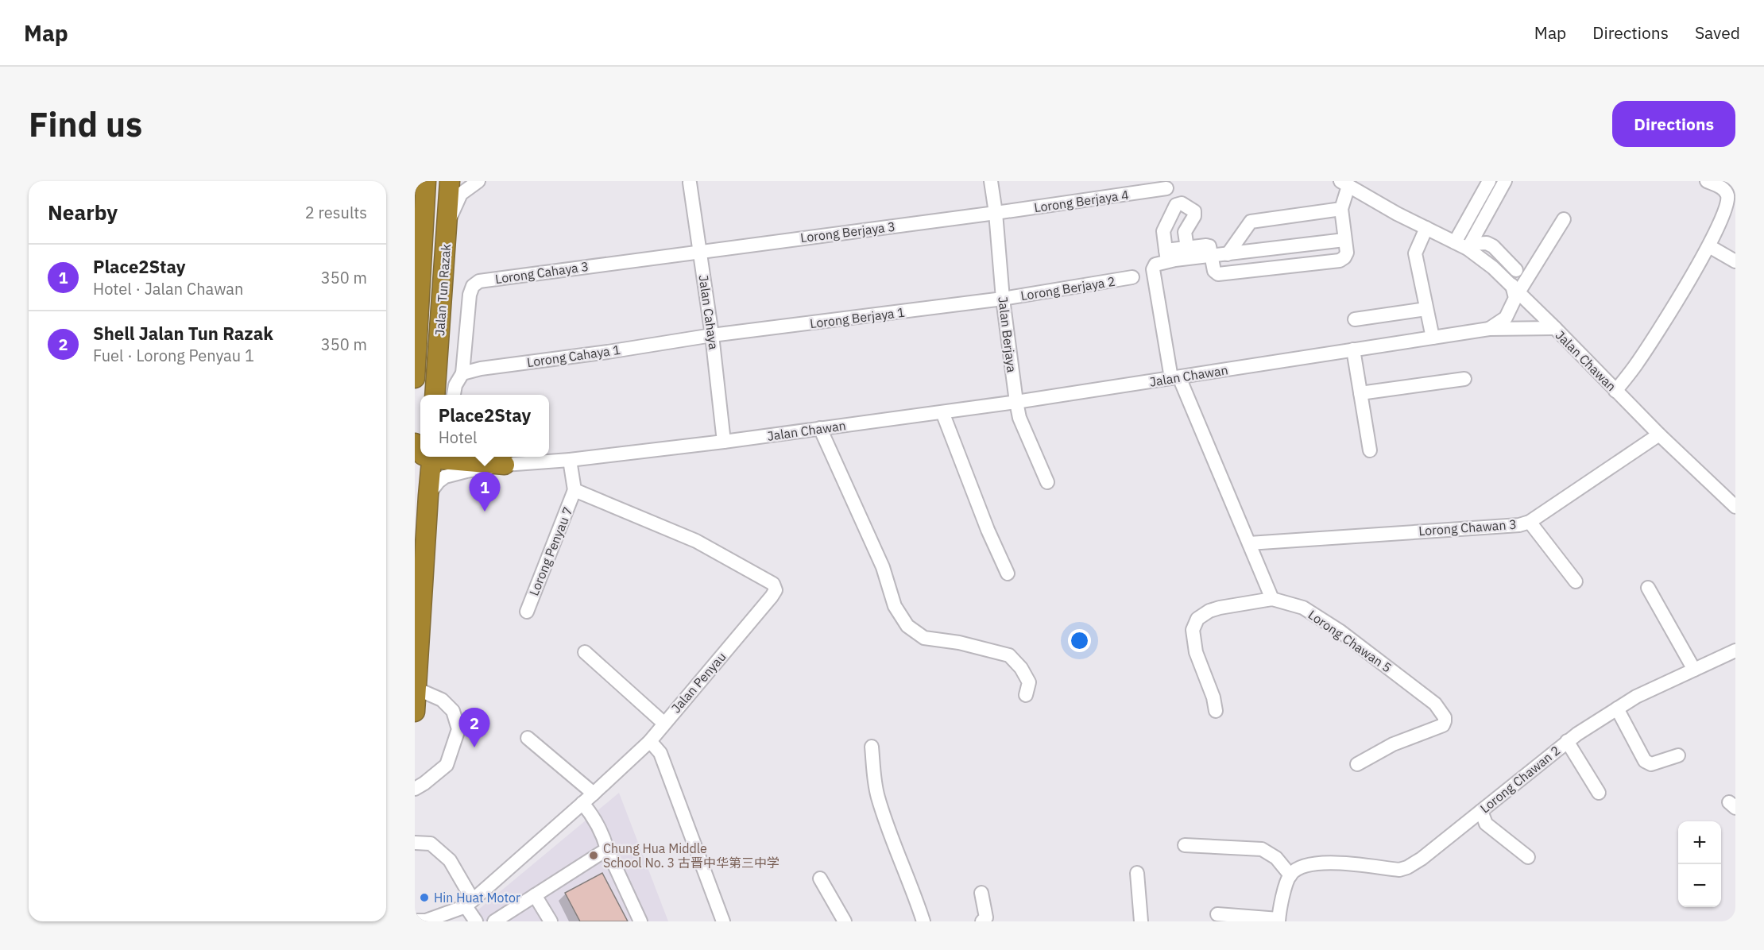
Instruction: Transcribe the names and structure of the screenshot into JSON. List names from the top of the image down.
{
  "streets": {
    "highway": ["Jalan Tun Razak"],
    "street": [
      "Lorong Berjaya 4",
      "Lorong Berjaya 3",
      "Lorong Cahaya 3",
      "Lorong Berjaya 2",
      "Jalan Cahaya",
      "Lorong Berjaya 1",
      "Jalan Berjaya",
      "Lorong Cahaya 1",
      "Jalan Chawan",
      "Lorong Chawan 3",
      "Lorong Penyau 7",
      "Lorong Chawan 5",
      "Jalan Penyau",
      "Lorong Chawan 2"
    ]
  },
  "crossings": [
    ["Lorong Berjaya 4", "Lorong Berjaya 3"],
    ["Lorong Berjaya 4", "Jalan Berjaya"],
    ["Lorong Berjaya 3", "Lorong Cahaya 3"],
    ["Lorong Berjaya 3", "Jalan Cahaya"],
    ["Lorong Berjaya 3", "Jalan Berjaya"],
    ["Lorong Cahaya 3", "Jalan Cahaya"],
    ["Lorong Cahaya 3", "Lorong Cahaya 1"],
    ["Lorong Berjaya 2", "Lorong Berjaya 1"],
    ["Lorong Berjaya 2", "Jalan Berjaya"],
    ["Jalan Cahaya", "Lorong Berjaya 1"],
    ["Jalan Cahaya", "Lorong Cahaya 1"],
    ["Jalan Cahaya", "Jalan Chawan"],
    ["Lorong Berjaya 1", "Jalan Berjaya"],
    ["Lorong Berjaya 1", "Lorong Cahaya 1"],
    ["Jalan Berjaya", "Jalan Chawan"],
    ["Jalan Chawan", "Lorong Chawan 3"],
    ["Lorong Penyau 7", "Jalan Penyau"]
  ],
  "places": ["Chung Hua Middle School No. 3 古晋中华第三中学", "Hin Huat Motor"],
  "page": {
    "header": "Map",
    "nav": ["Map", "Directions", "Saved"],
    "buttons": "Directions",
    "title": "Find us",
    "heading": ["Nearby", "2 results"],
    "list": [
      {
        "mark": "1",
        "name": "Place2Stay",
        "note": "Hotel · Jalan Chawan",
        "value": "350 m"
      },
      {
        "mark": "2",
        "name": "Shell Jalan Tun Razak",
        "note": "Fuel · Lorong Penyau 1",
        "value": "350 m"
      }
    ],
    "popup": ["Place2Stay", "Hotel"],
    "pins": ["1", "2"],
    "map_buttons": ["+", "−"]
  }
}
